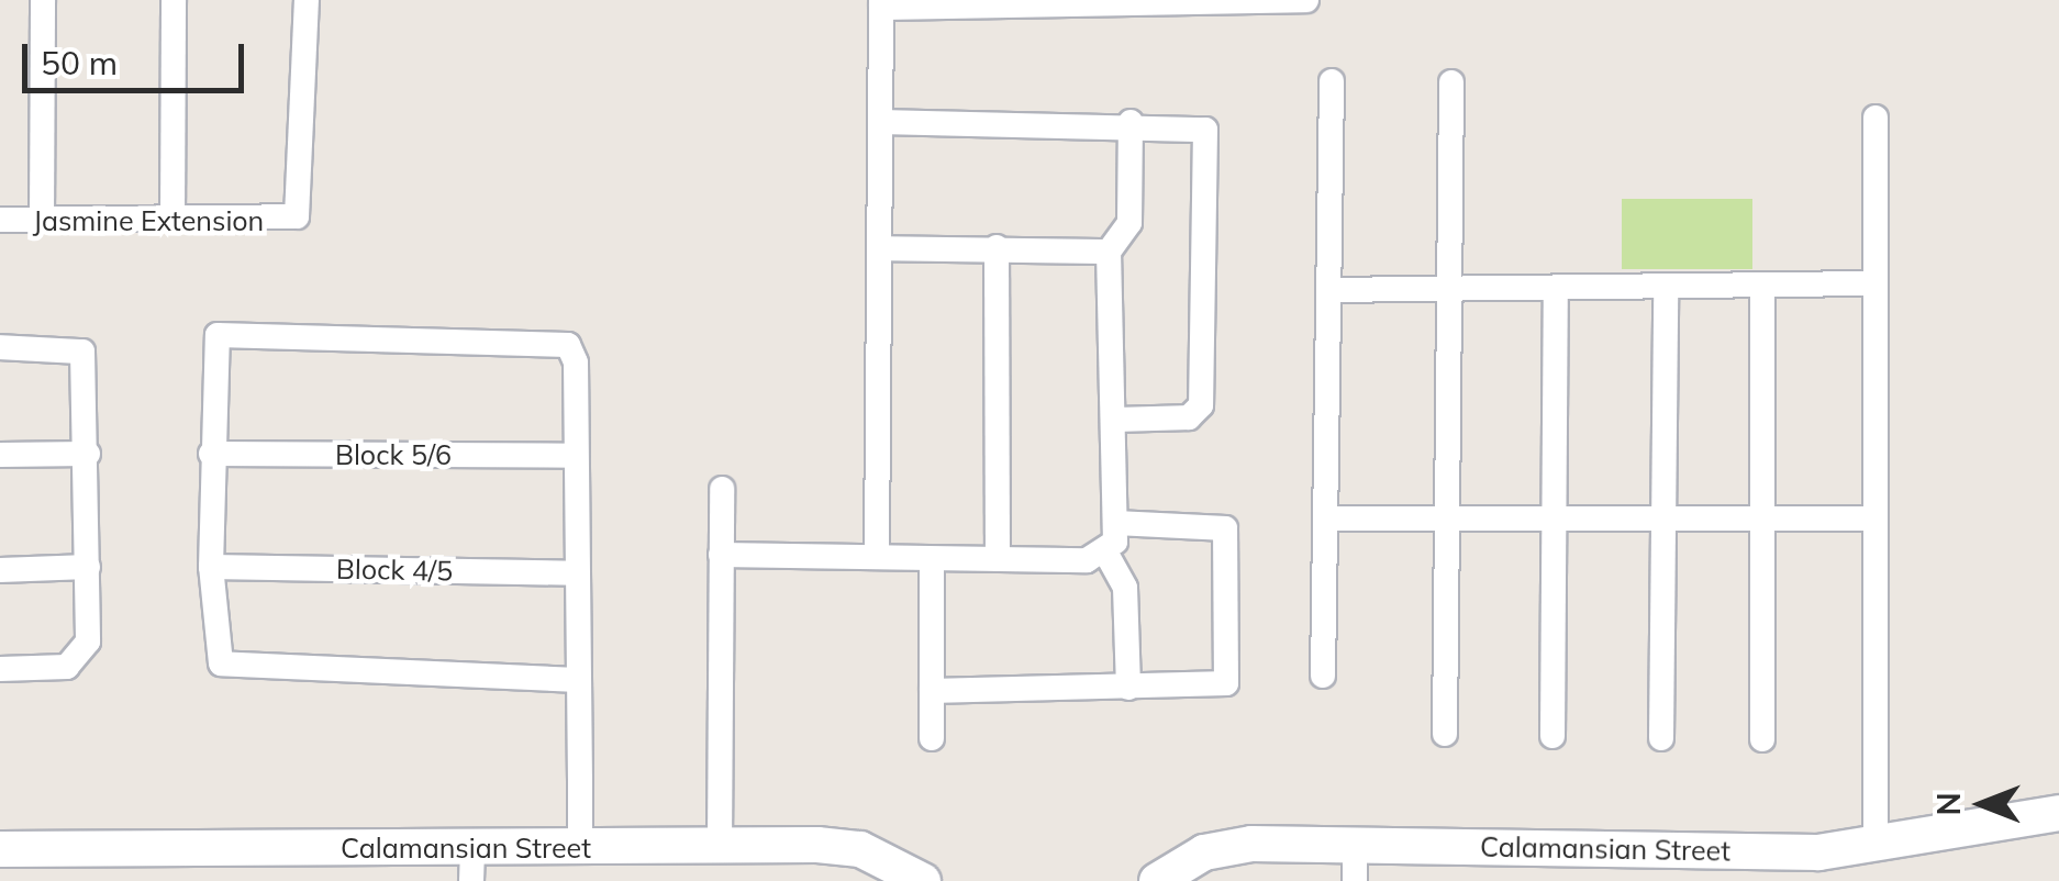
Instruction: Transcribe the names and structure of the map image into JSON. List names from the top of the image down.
{
  "streets": {
    "street": [
      "Jasmine Extension",
      "Block 5/6",
      "Block 4/5",
      "Calamansian Street"
    ]
  },
  "scale_bar": "50 m",
  "north": "left"
}
